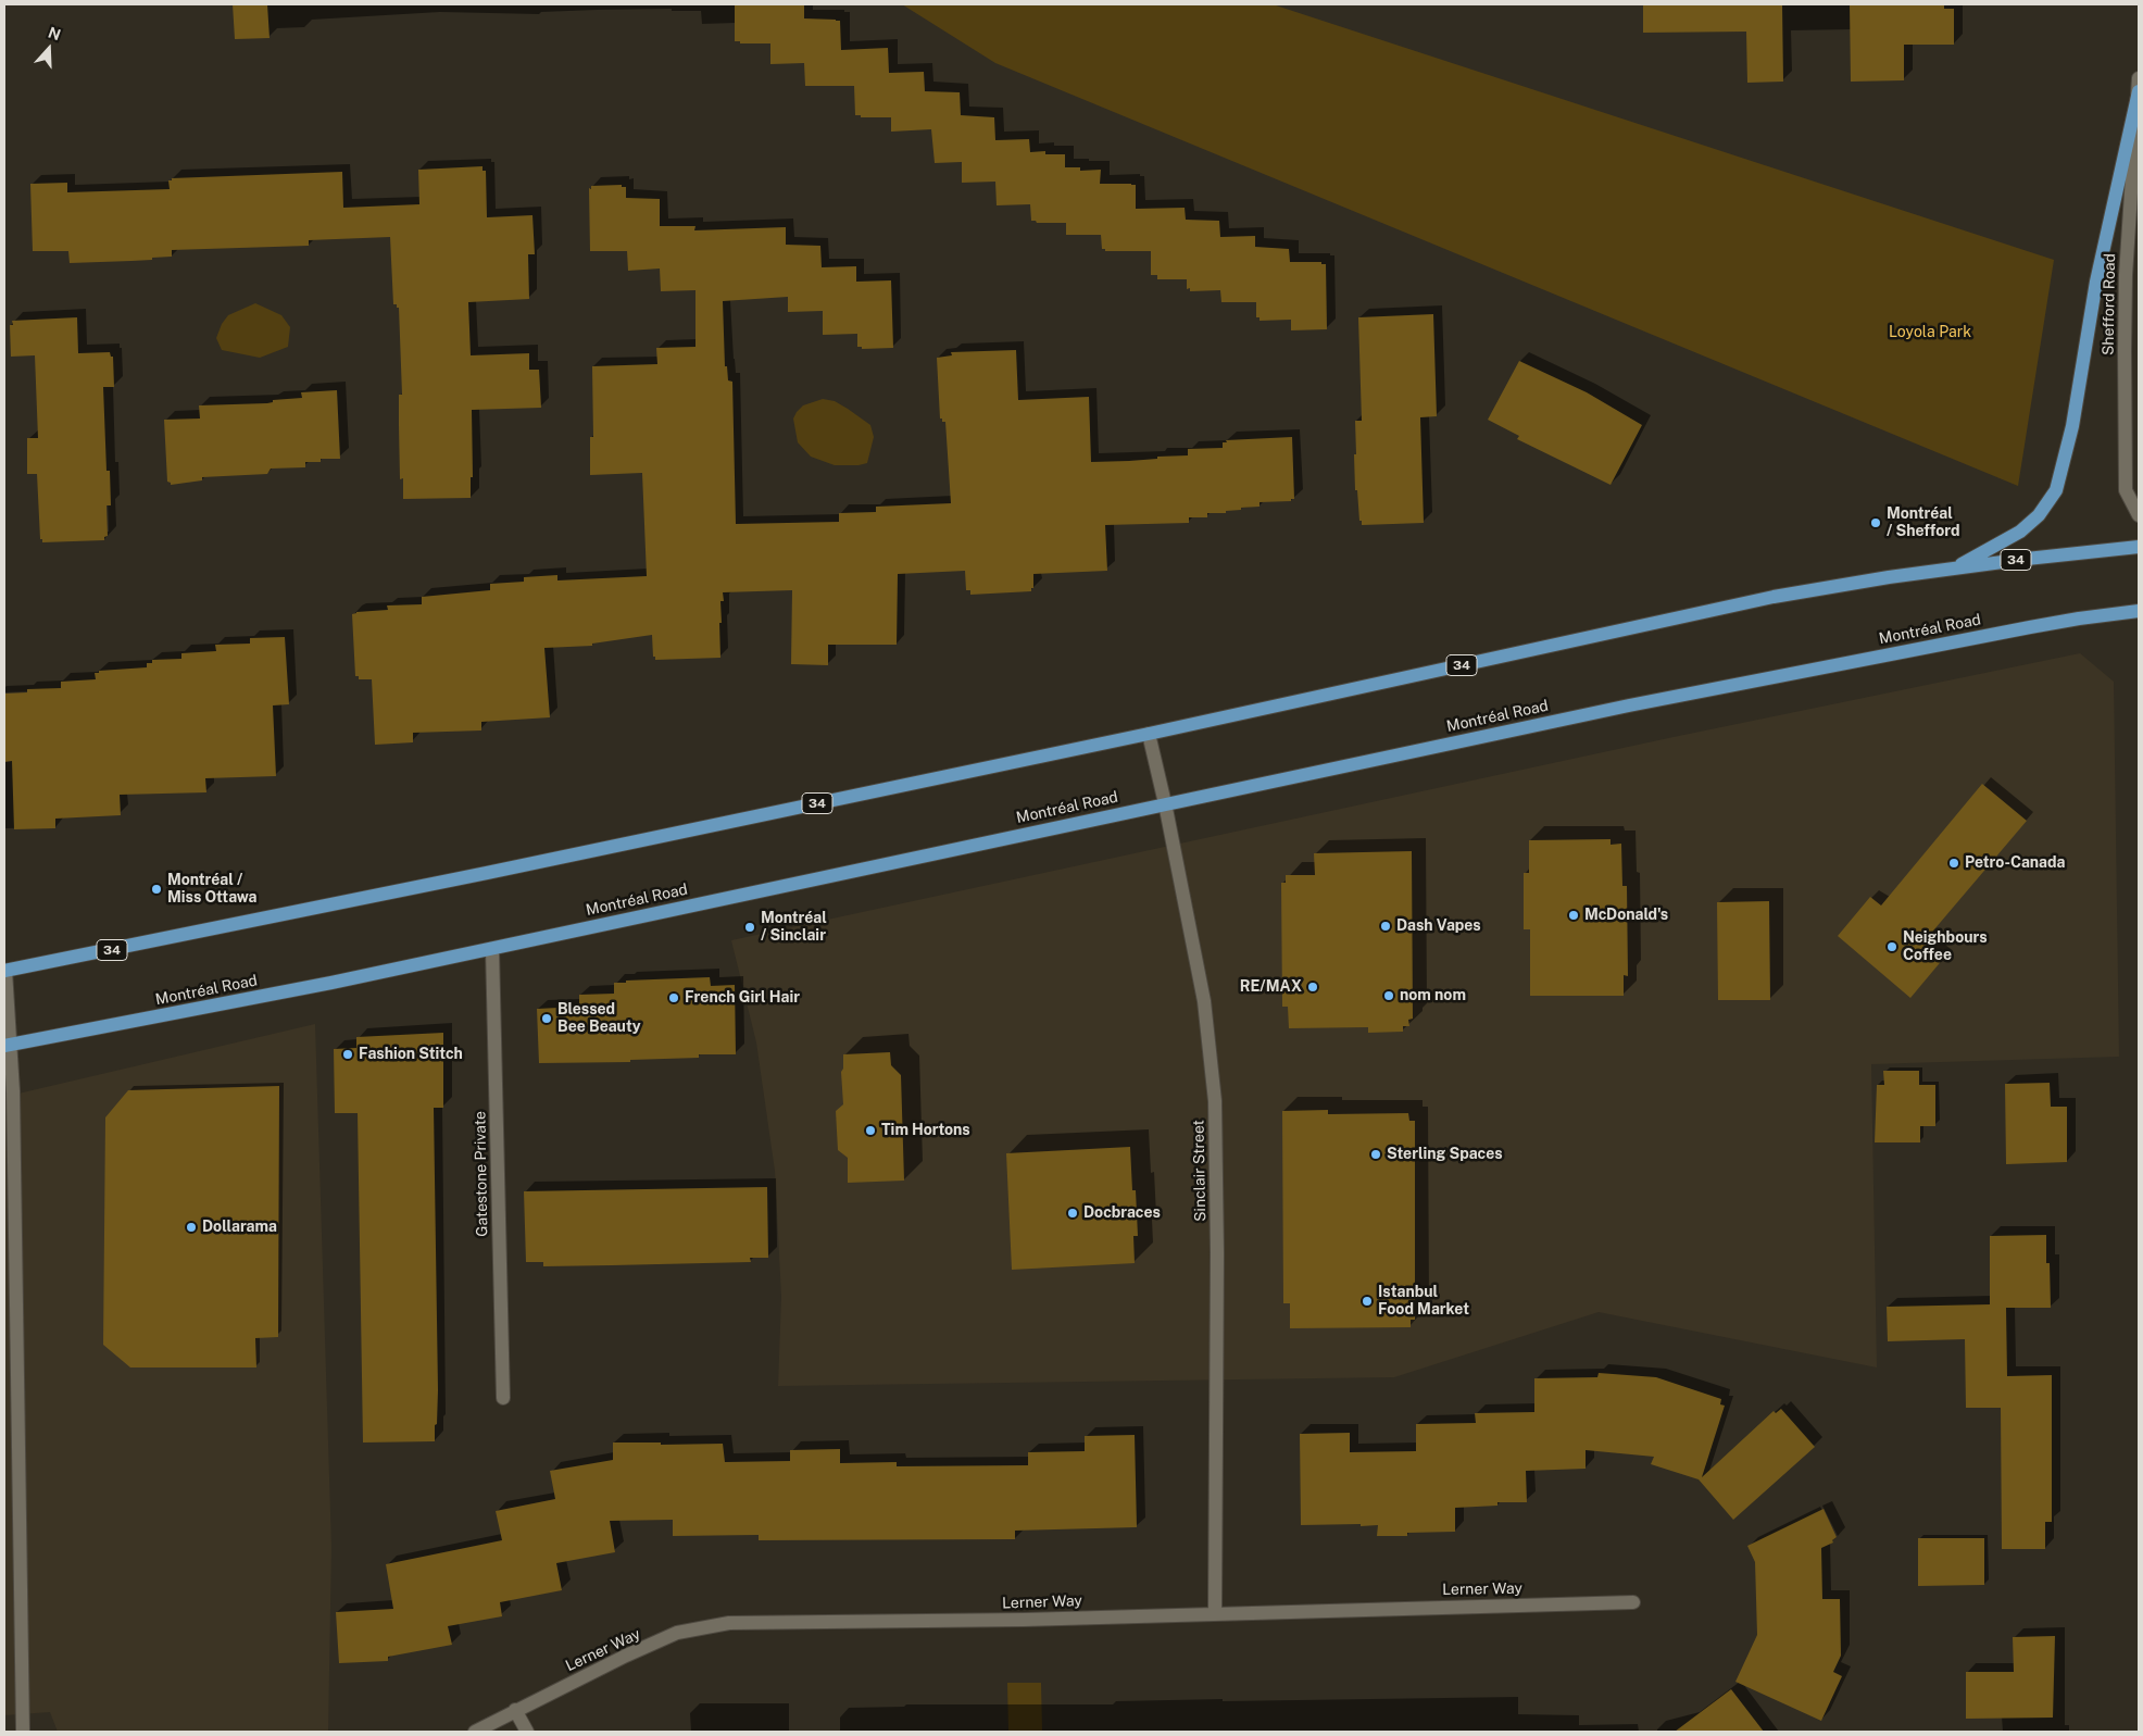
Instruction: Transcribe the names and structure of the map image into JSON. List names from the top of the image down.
{
  "streets": {
    "main road": ["34", "Montréal Road"],
    "street": [
      "Shefford Road",
      "Sinclair Street",
      "Gatestone Private",
      "Lerner Way"
    ]
  },
  "crossings": [
    ["34", "Sinclair Street"],
    ["Montréal Road", "Sinclair Street"],
    ["Montréal Road", "Gatestone Private"],
    ["Sinclair Street", "Lerner Way"]
  ],
  "parks": ["Loyola Park"],
  "places": [
    "Montréal / Shefford",
    "Petro-Canada",
    "Montréal / Miss Ottawa",
    "McDonald's",
    "Dash Vapes",
    "Montréal / Sinclair",
    "Neighbours Coffee",
    "RE/MAX",
    "nom nom",
    "French Girl Hair",
    "Blessed Bee Beauty",
    "Fashion Stitch",
    "Tim Hortons",
    "Sterling Spaces",
    "Docbraces",
    "Dollarama",
    "Istanbul Food Market"
  ],
  "north": "top"
}
